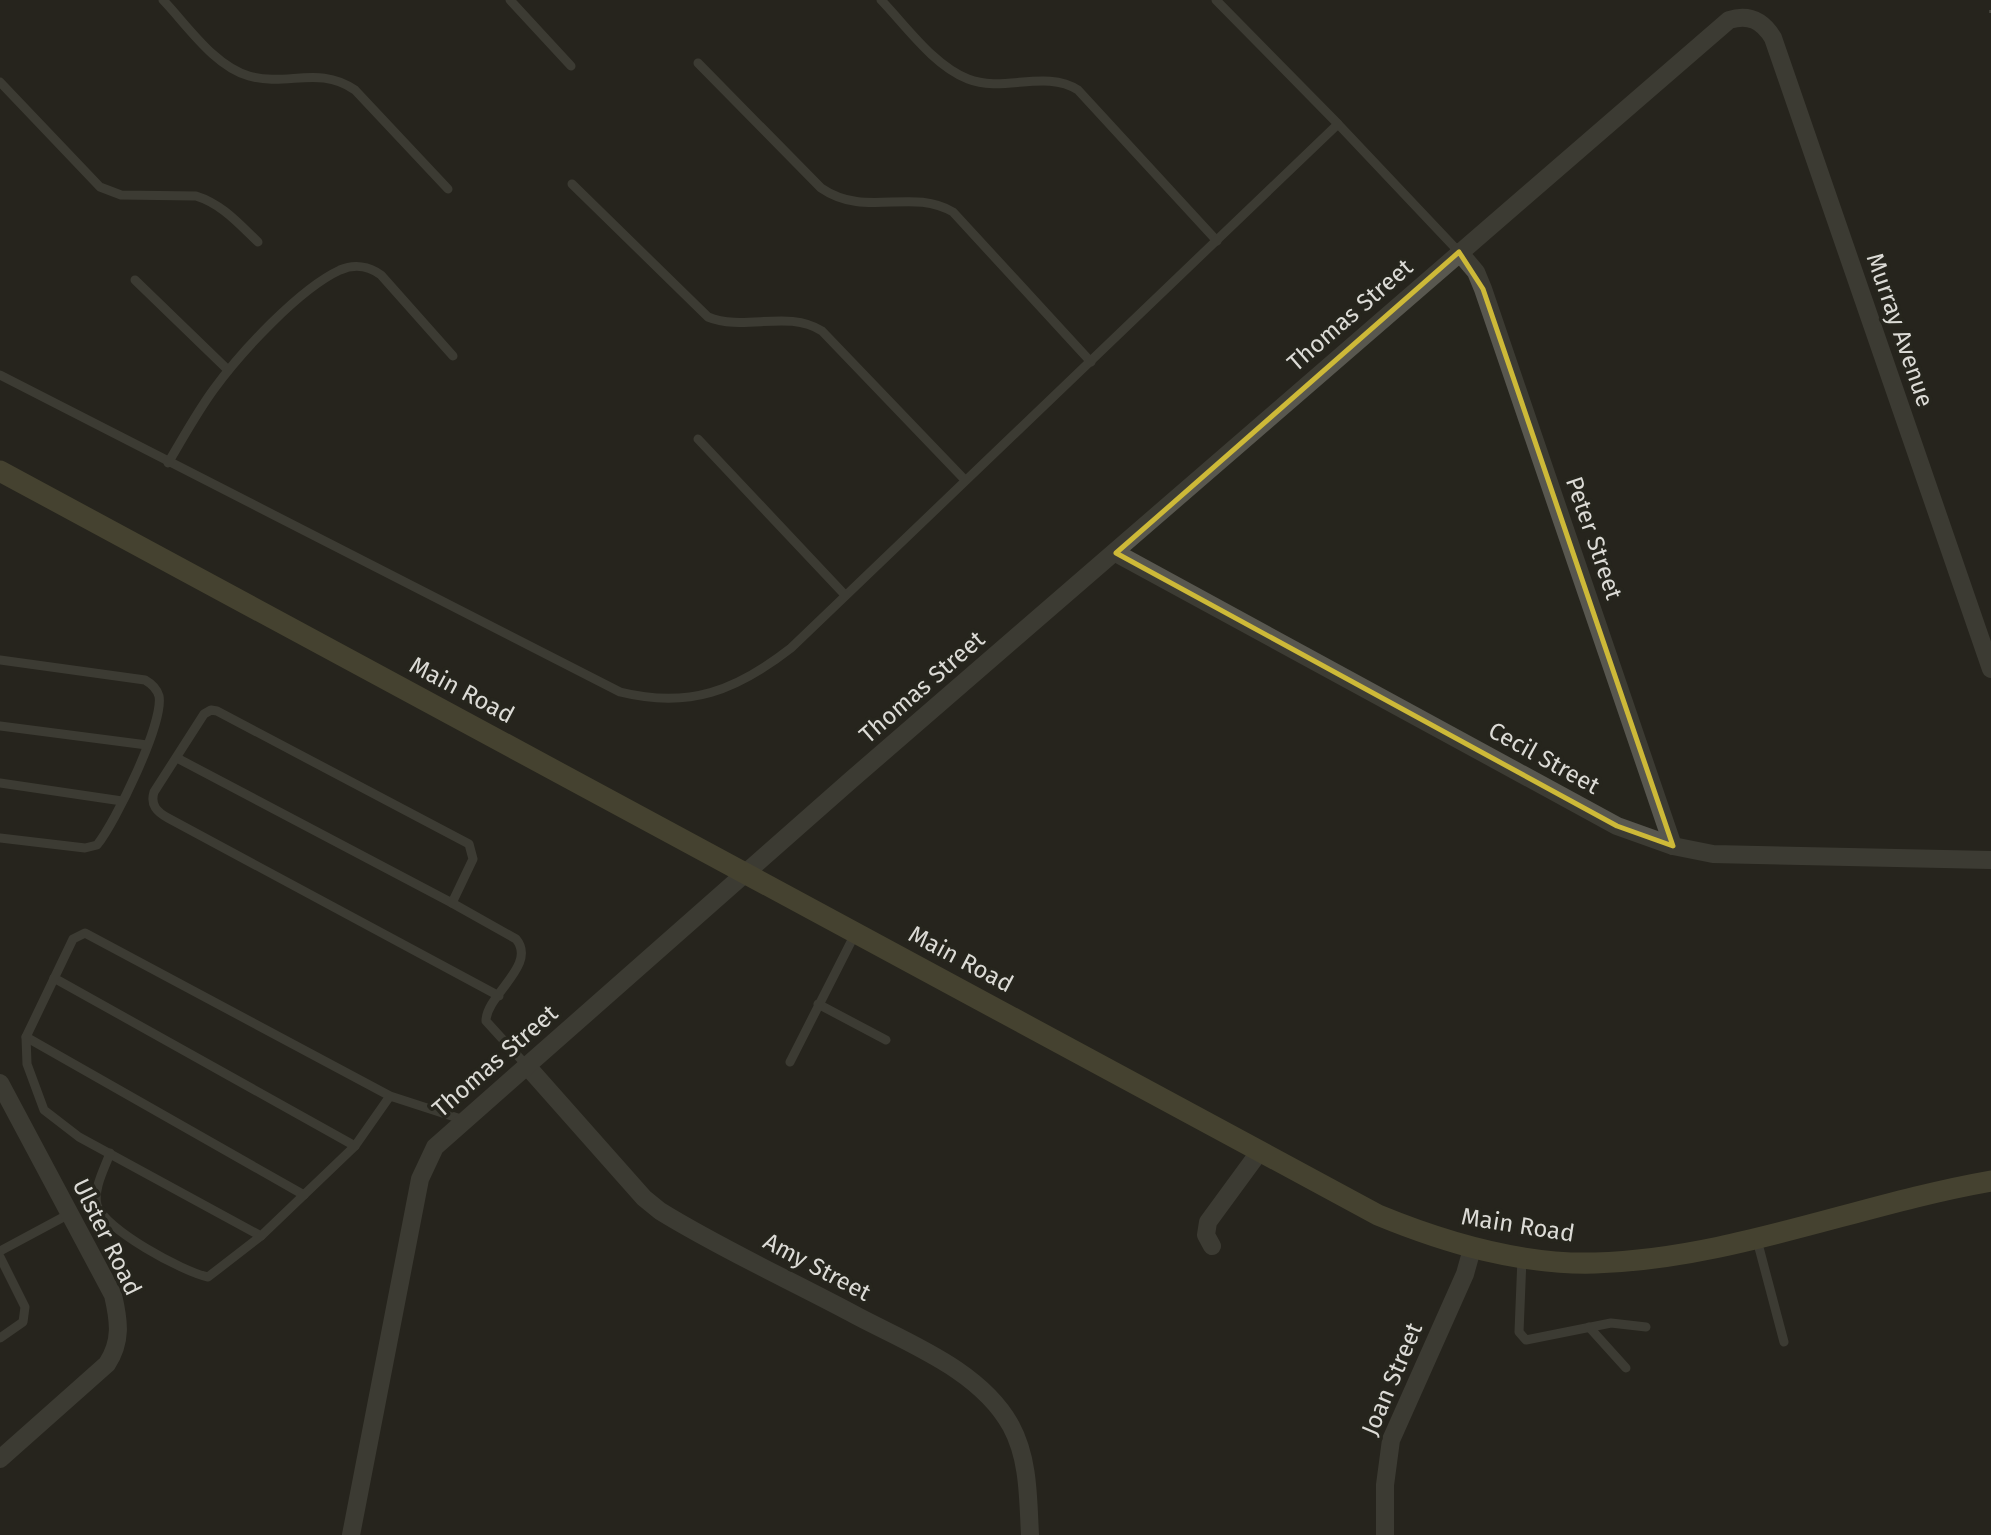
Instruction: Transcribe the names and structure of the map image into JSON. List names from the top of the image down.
{
  "streets": {
    "main road": ["Main Road"],
    "street": [
      "Thomas Street",
      "Murray Avenue",
      "Peter Street",
      "Cecil Street",
      "Ulster Road",
      "Amy Street",
      "Joan Street"
    ]
  },
  "crossings": [
    ["Thomas Street", "Murray Avenue"],
    ["Thomas Street", "Peter Street"],
    ["Thomas Street", "Main Road"],
    ["Thomas Street", "Cecil Street"],
    ["Thomas Street", "Amy Street"],
    ["Peter Street", "Cecil Street"],
    ["Main Road", "Joan Street"]
  ]
}
